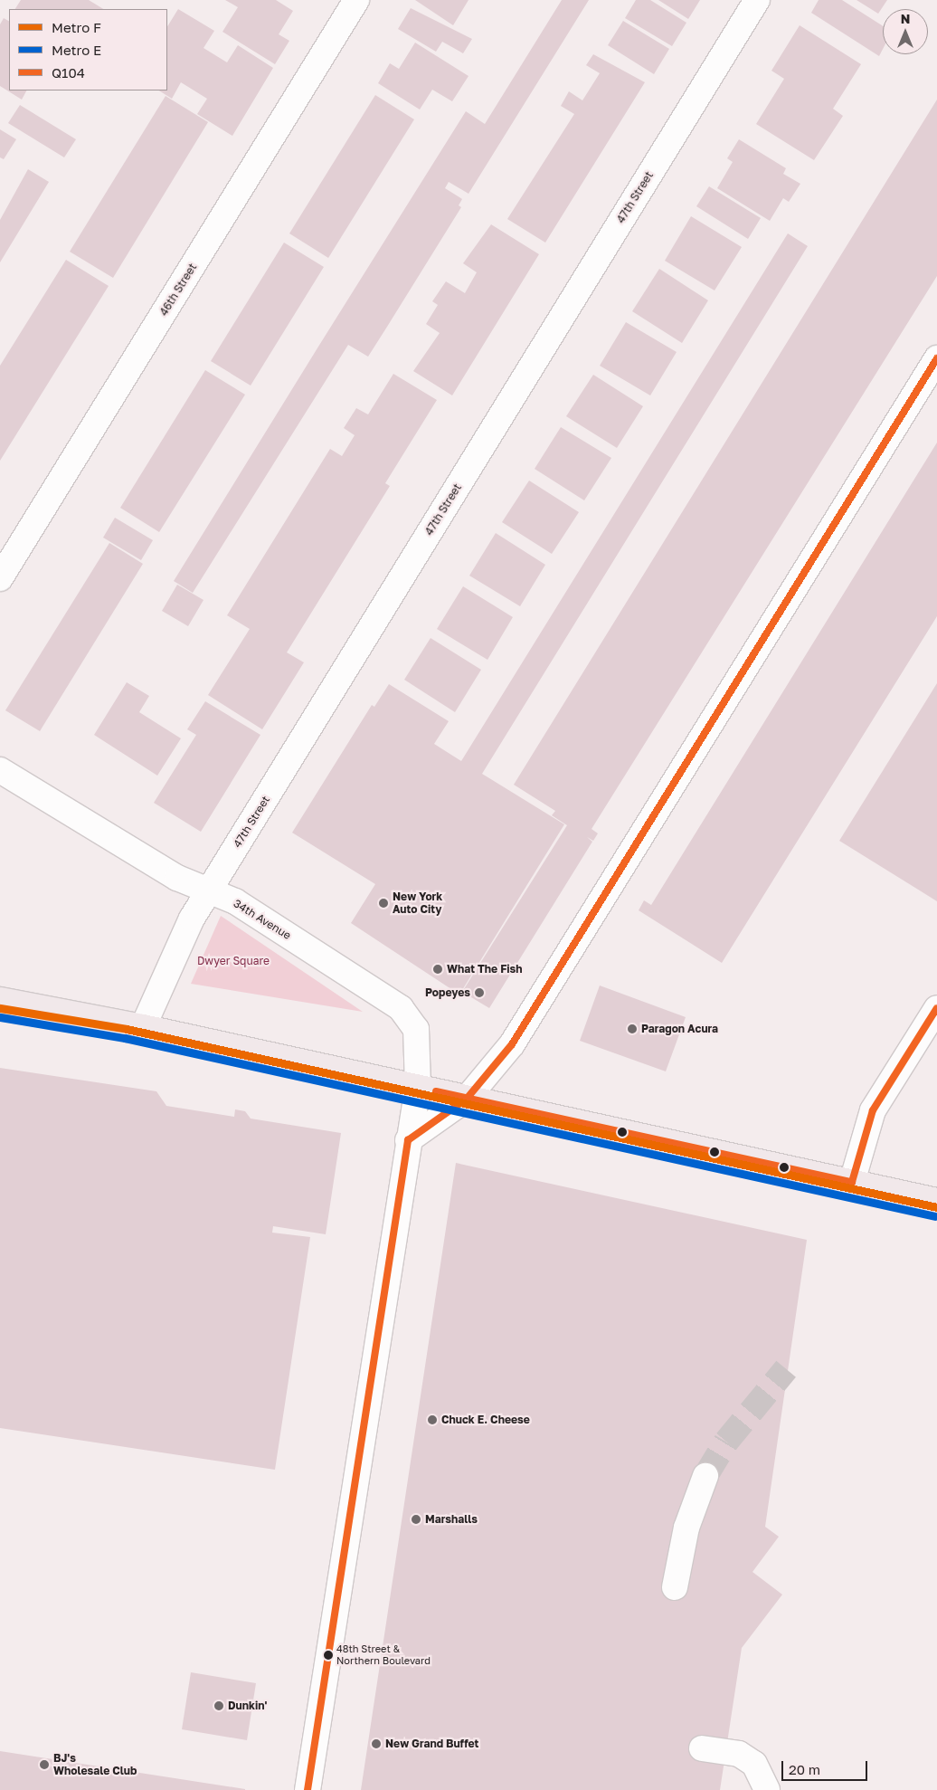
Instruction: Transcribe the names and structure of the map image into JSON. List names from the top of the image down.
{
  "streets": {
    "street": ["47th Street", "46th Street", "34th Avenue"]
  },
  "crossings": [
    ["47th Street", "34th Avenue"]
  ],
  "parks": ["Dwyer Square"],
  "places": [
    "New York Auto City",
    "What The Fish",
    "Popeyes",
    "Paragon Acura",
    "Chuck E. Cheese",
    "Marshalls",
    "48th Street & Northern Boulevard",
    "Dunkin'",
    "New Grand Buffet",
    "BJ's Wholesale Club"
  ],
  "lines": ["transit line Q104", "metro line F", "metro line E"],
  "legend": ["Metro F", "Metro E", "Q104"],
  "scale_bar": "20 m",
  "north": "top"
}
